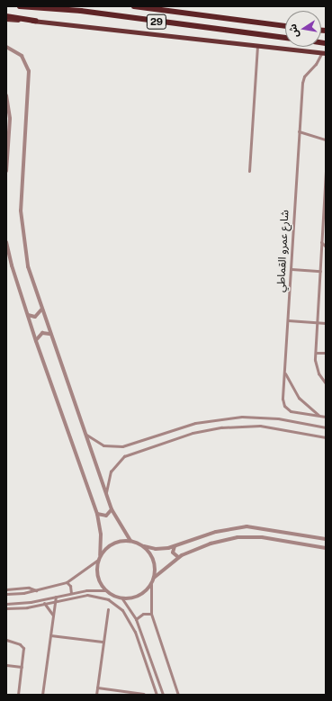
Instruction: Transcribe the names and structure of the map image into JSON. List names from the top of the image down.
{
  "streets": {
    "highway": ["29"],
    "street": ["شارع عمرو القماطي"]
  },
  "north": "left"
}
